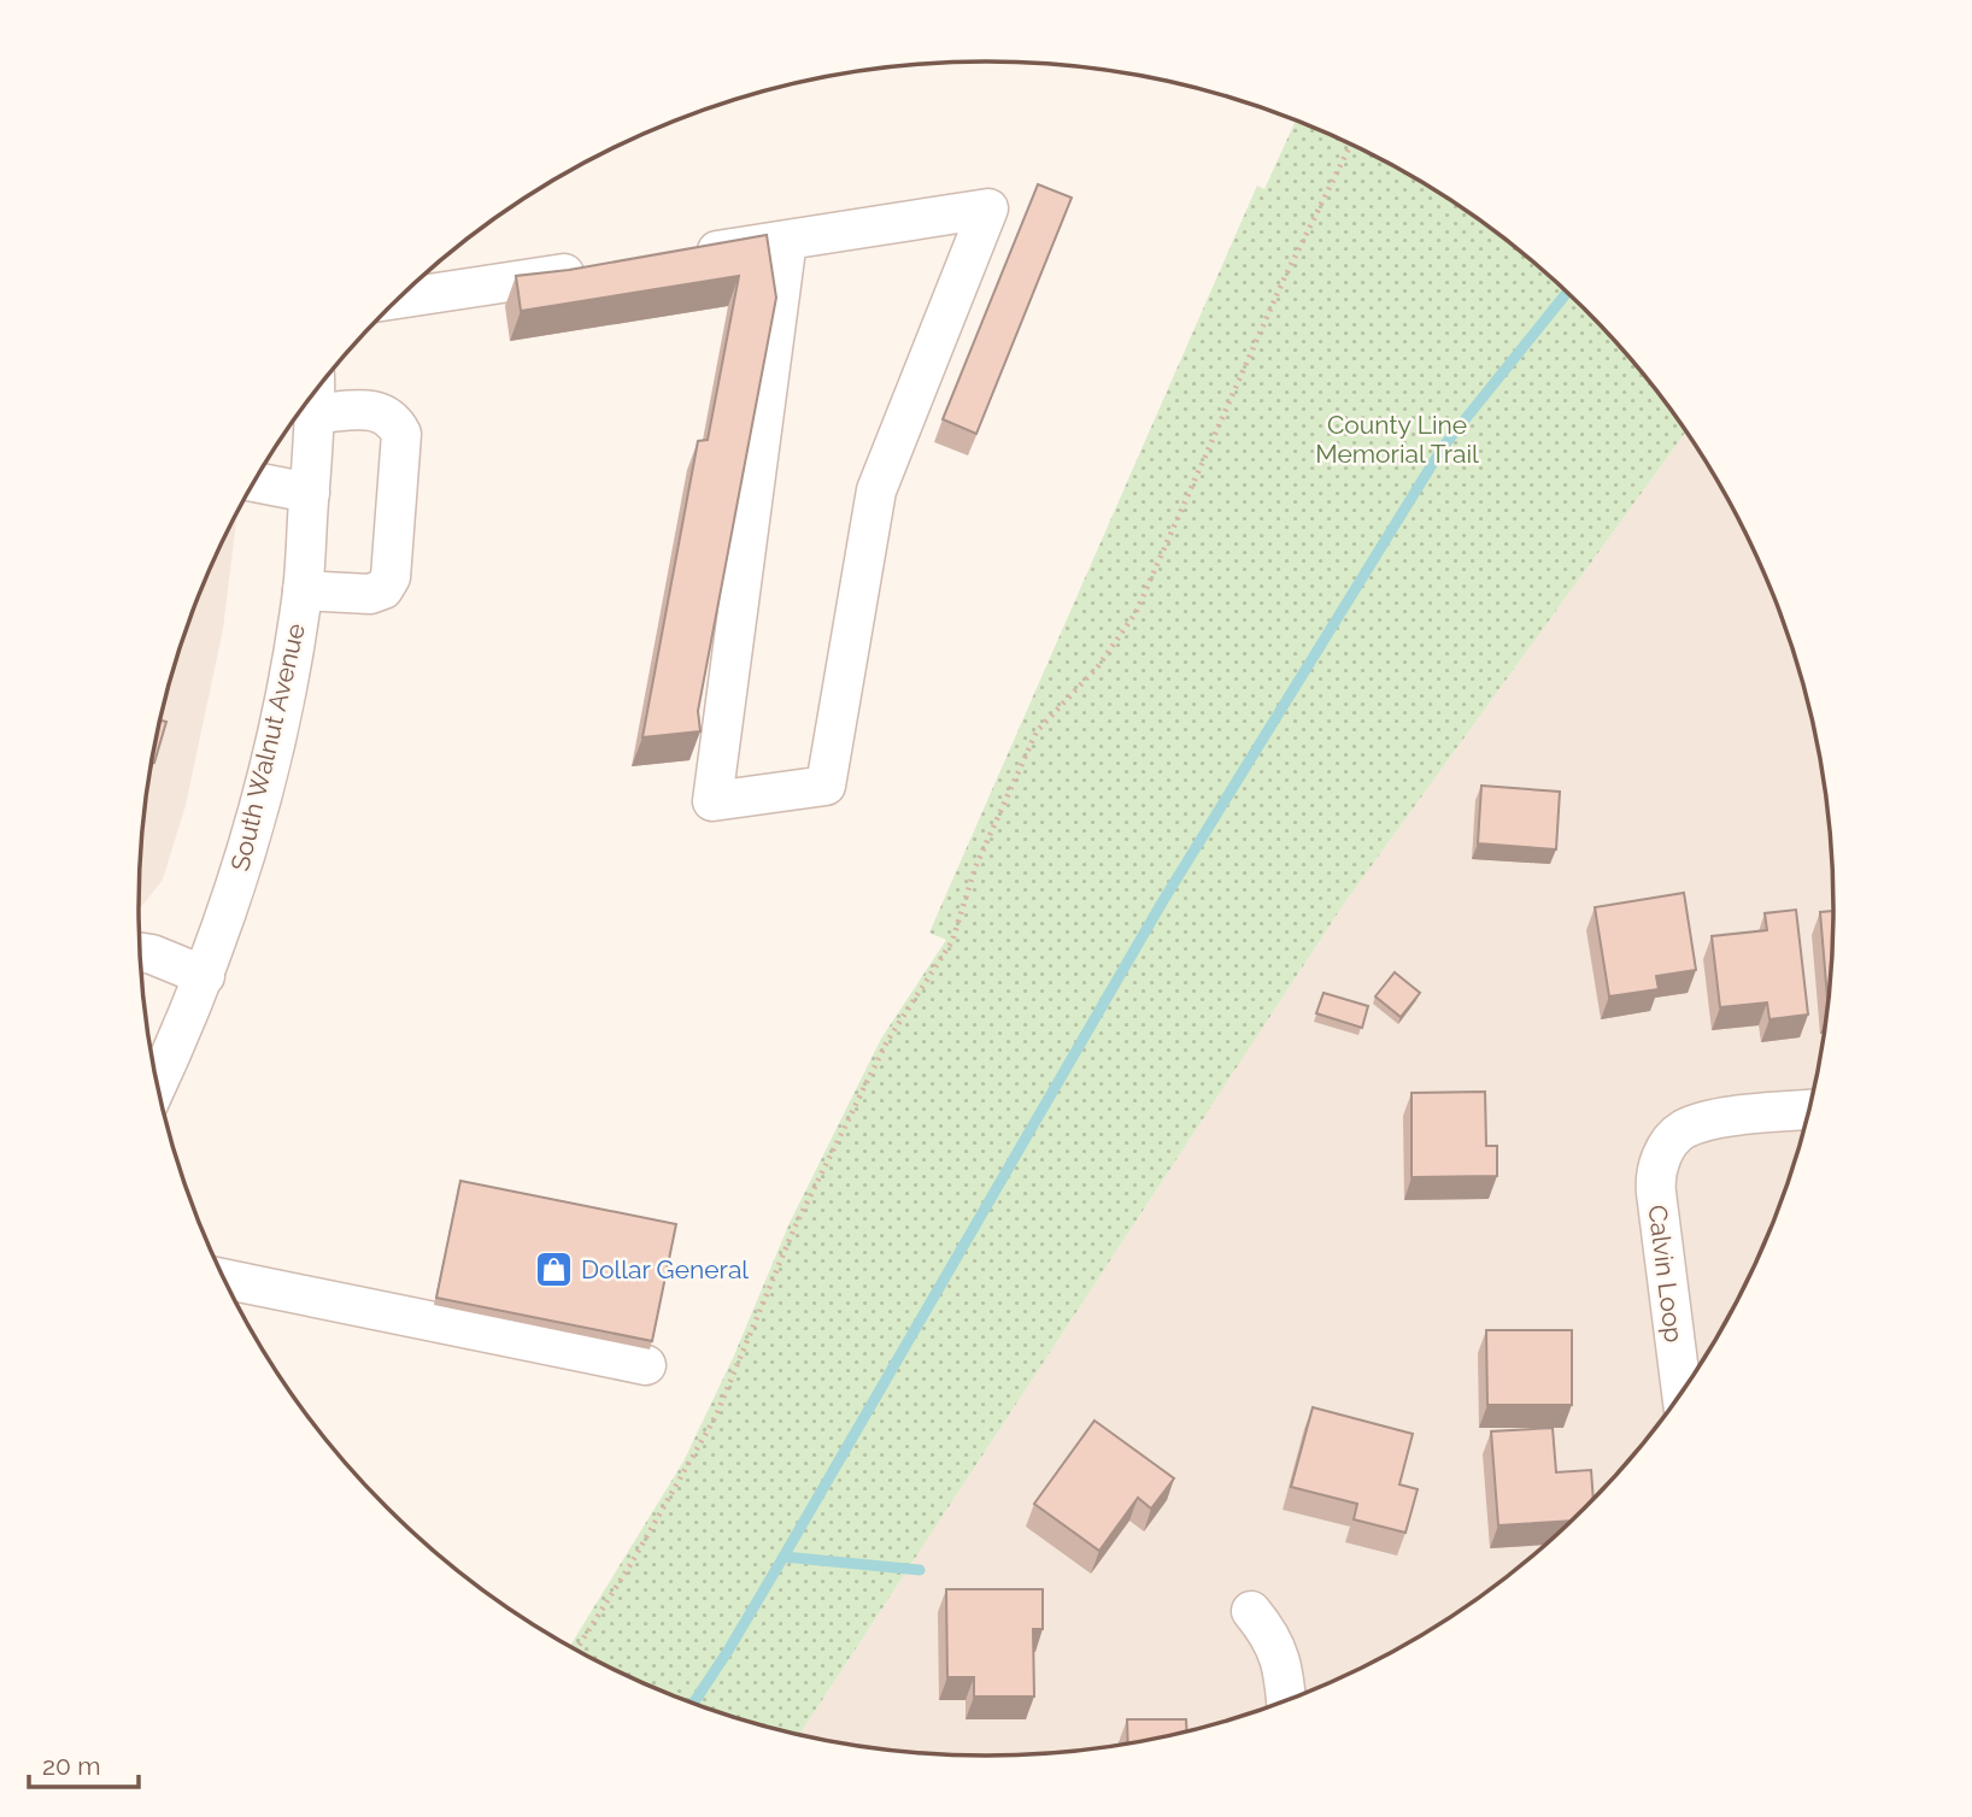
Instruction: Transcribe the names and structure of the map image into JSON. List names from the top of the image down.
{
  "streets": {
    "street": ["South Walnut Avenue", "Calvin Loop"]
  },
  "parks": ["County Line Memorial Trail"],
  "places": {
    "shop": ["Dollar General"]
  },
  "scale_bar": "20 m"
}
